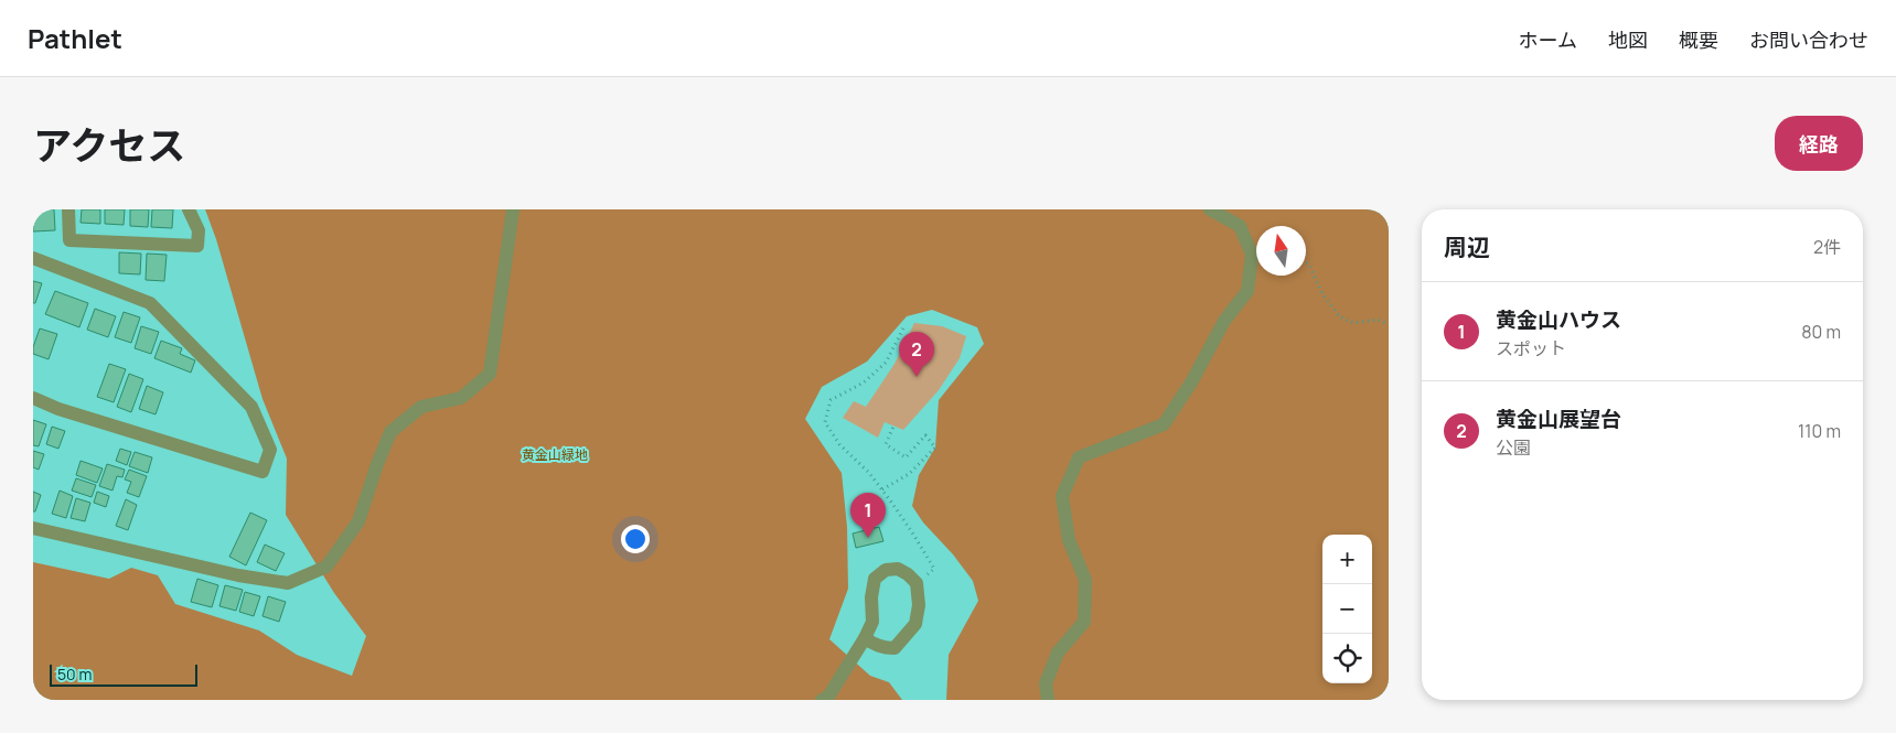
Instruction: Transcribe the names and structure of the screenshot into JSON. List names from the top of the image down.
{
  "parks": ["黄金山緑地"],
  "scale_bar": "50 m",
  "north": "top",
  "page": {
    "header": "Pathlet",
    "nav": [
      "ホーム",
      "地図",
      "概要",
      "お問い合わせ"
    ],
    "title": "アクセス",
    "buttons": "経路",
    "heading": ["周辺", "2件"],
    "list": [
      {
        "mark": "1",
        "name": "黄金山ハウス",
        "note": "スポット",
        "value": "80 m"
      },
      {
        "mark": "2",
        "name": "黄金山展望台",
        "note": "公園",
        "value": "110 m"
      }
    ],
    "pins": ["2", "1"],
    "map_buttons": ["+", "−"],
    "scale": "50 m"
  }
}
